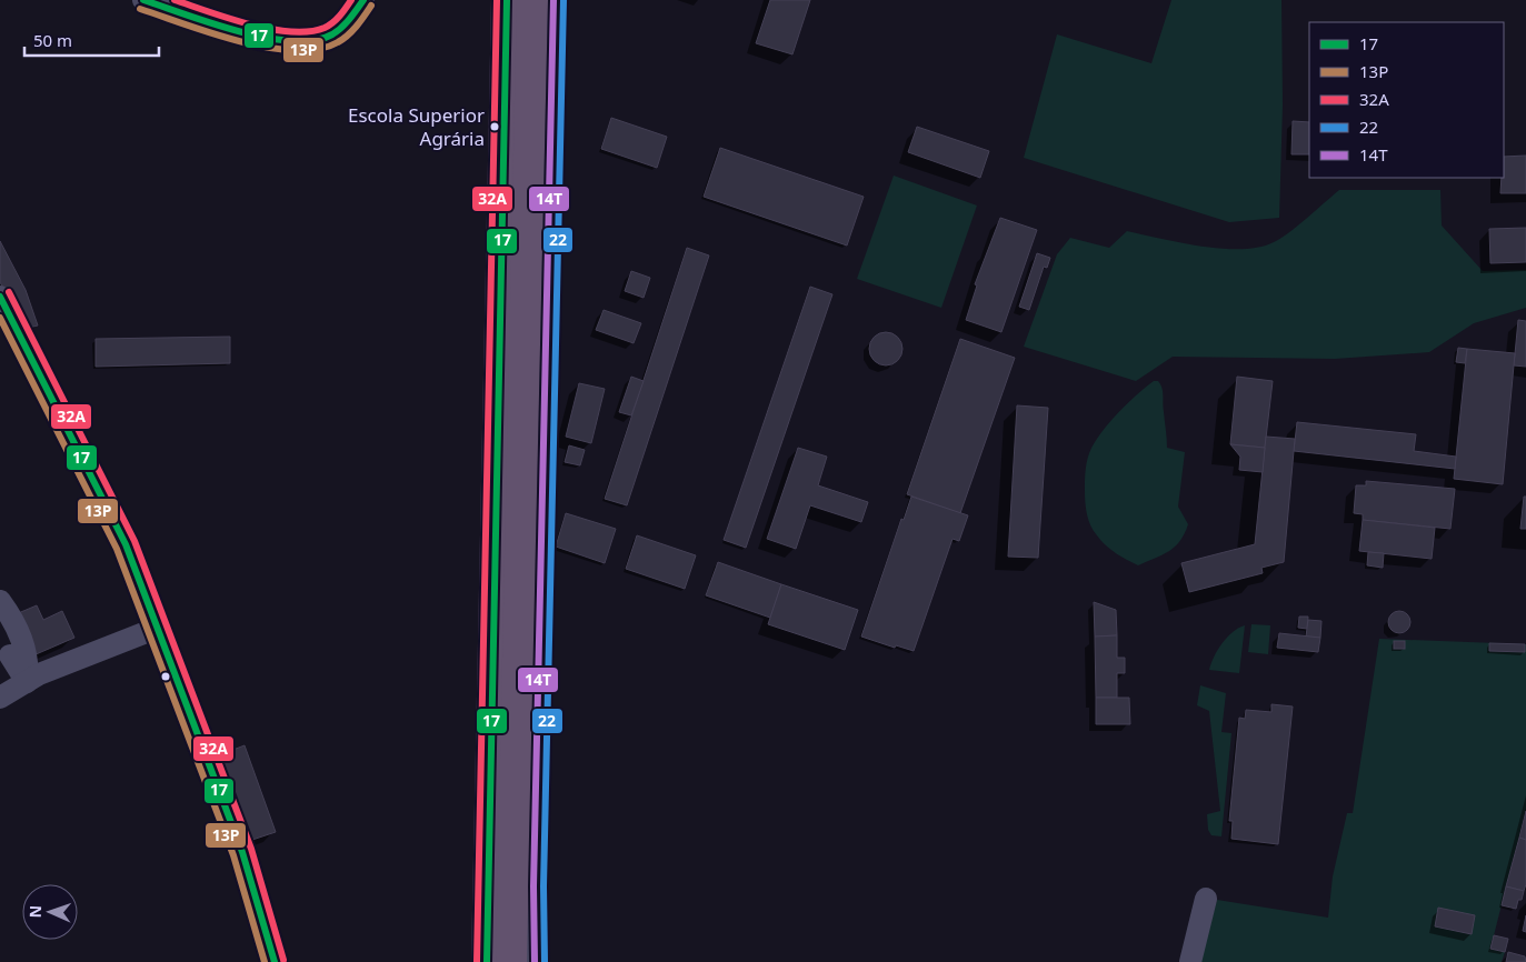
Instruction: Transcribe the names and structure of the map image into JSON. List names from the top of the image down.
{
  "places": ["Escola Superior Agrária"],
  "lines": [
    "transit line 17",
    "transit line 32A",
    "transit line 22",
    "transit line 14T",
    "transit line 13P"
  ],
  "legend": [
    "17",
    "13P",
    "32A",
    "22",
    "14T"
  ],
  "scale_bar": "50 m",
  "north": "left"
}
